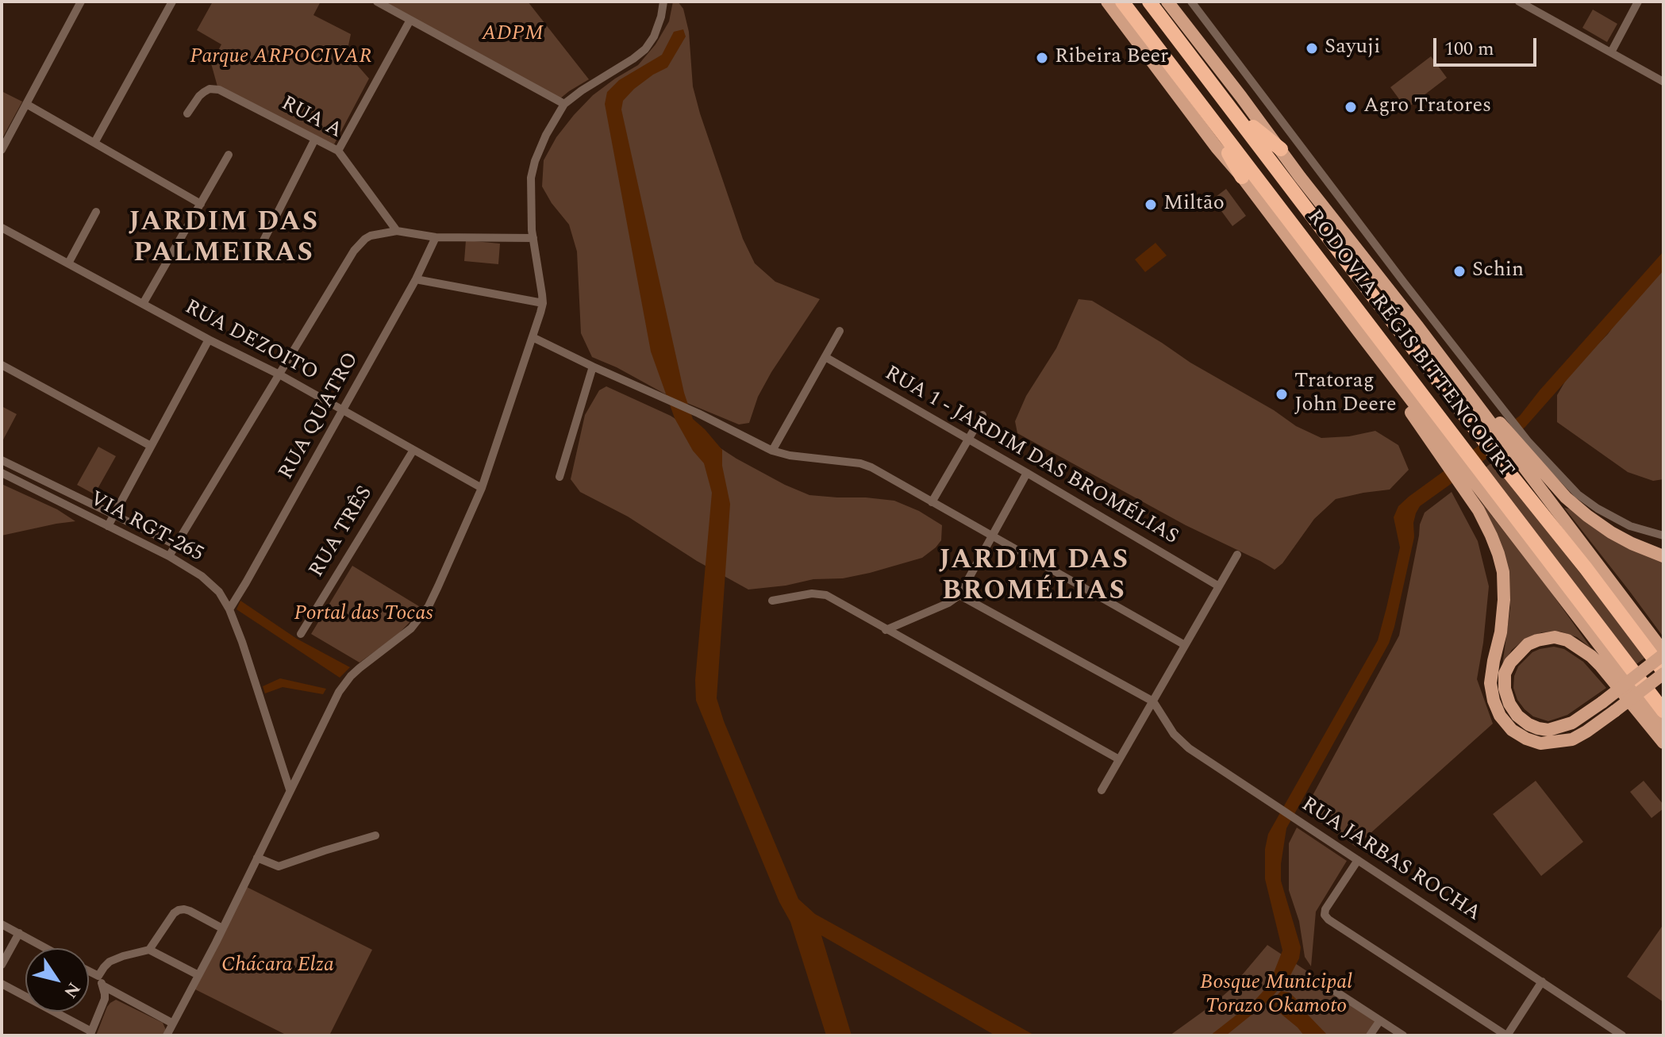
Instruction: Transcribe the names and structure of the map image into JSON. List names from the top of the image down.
{
  "streets": {
    "highway": ["RODOVIA RÉGIS BITTENCOURT"],
    "street": [
      "RUA A",
      "RUA DEZOITO",
      "RUA QUATRO",
      "RUA 1 - JARDIM DAS BROMÉLIAS",
      "VIA RGT-265",
      "RUA TRÊS",
      "RUA JARBAS ROCHA"
    ]
  },
  "crossings": [
    ["RUA DEZOITO", "RUA QUATRO"],
    ["RUA DEZOITO", "RUA TRÊS"],
    ["RUA QUATRO", "VIA RGT-265"]
  ],
  "districts": ["JARDIM DAS PALMEIRAS", "JARDIM DAS BROMÉLIAS"],
  "parks": [
    "ADPM",
    "Parque ARPOCIVAR",
    "Portal das Tocas",
    "Chácara Elza",
    "Bosque Municipal Torazo Okamoto"
  ],
  "places": [
    "Sayuji",
    "Ribeira Beer",
    "Agro Tratores",
    "Miltão",
    "Schin",
    "Tratorag John Deere"
  ],
  "scale_bar": "100 m",
  "north": "bottom right"
}
